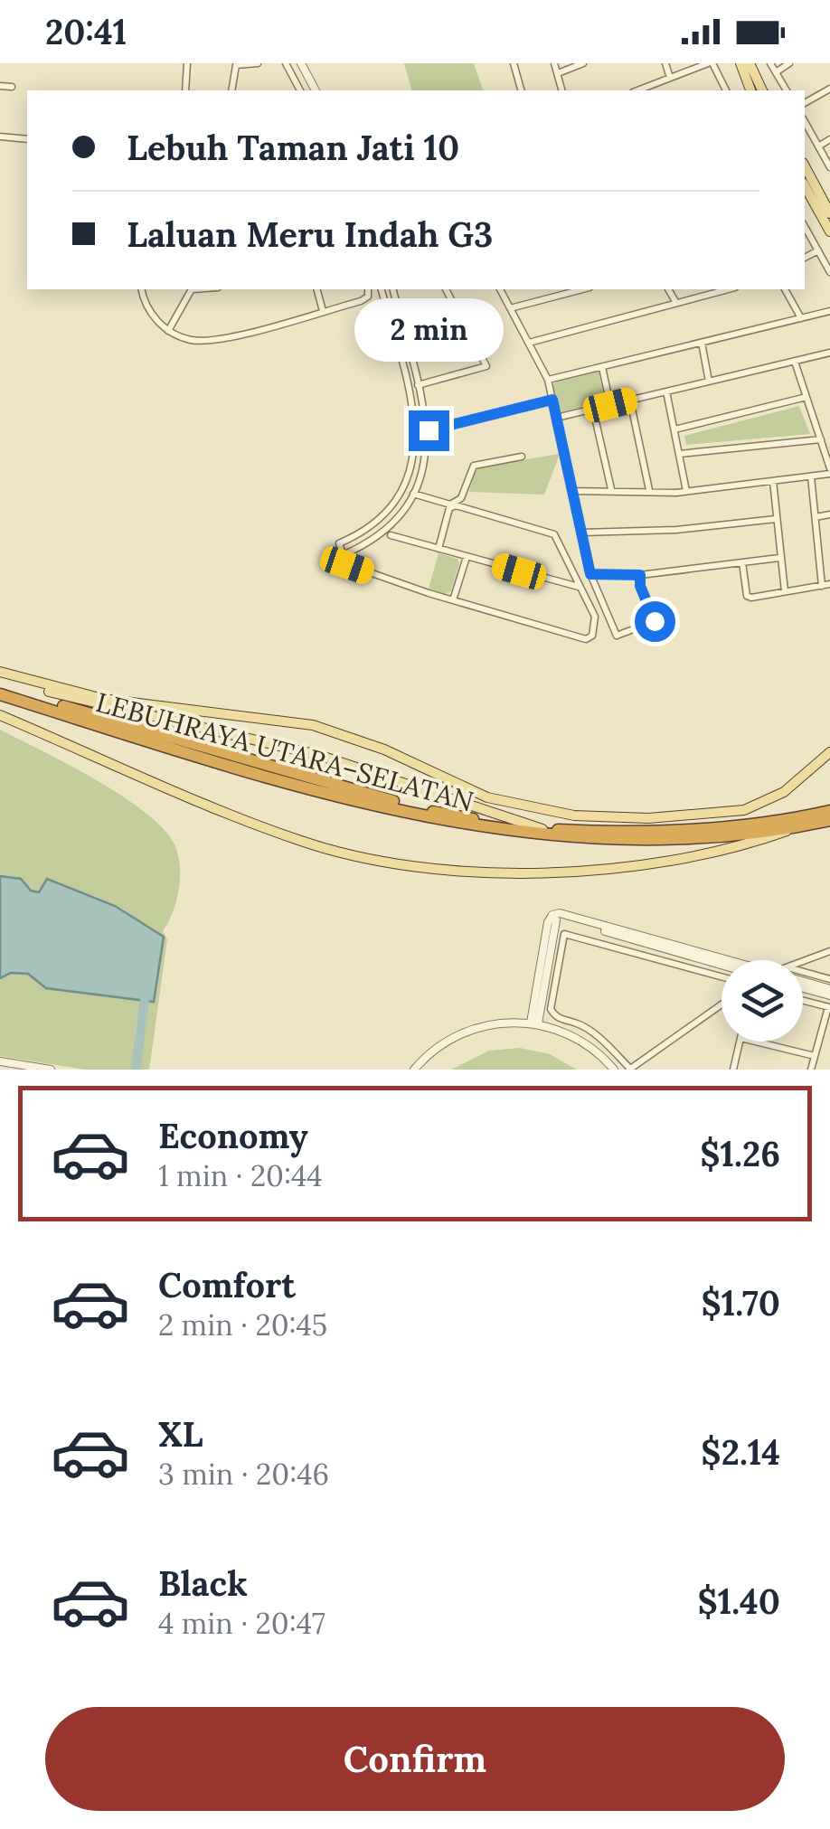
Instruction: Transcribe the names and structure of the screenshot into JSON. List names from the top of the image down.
{
  "streets": {
    "highway": ["LEBUHRAYA UTARA–SELATAN"]
  },
  "page": {
    "status": "20:41",
    "banner": ["Lebuh Taman Jati 10", "Laluan Meru Indah G3"],
    "bubble": "2 min",
    "list": [
      {
        "name": "Economy",
        "note": "1 min · 20:44",
        "value": "$1.26"
      },
      {
        "name": "Comfort",
        "note": "2 min · 20:45",
        "value": "$1.70"
      },
      {
        "name": "XL",
        "note": "3 min · 20:46",
        "value": "$2.14"
      },
      {
        "name": "Black",
        "note": "4 min · 20:47",
        "value": "$1.40"
      }
    ],
    "buttons": "Confirm"
  }
}
